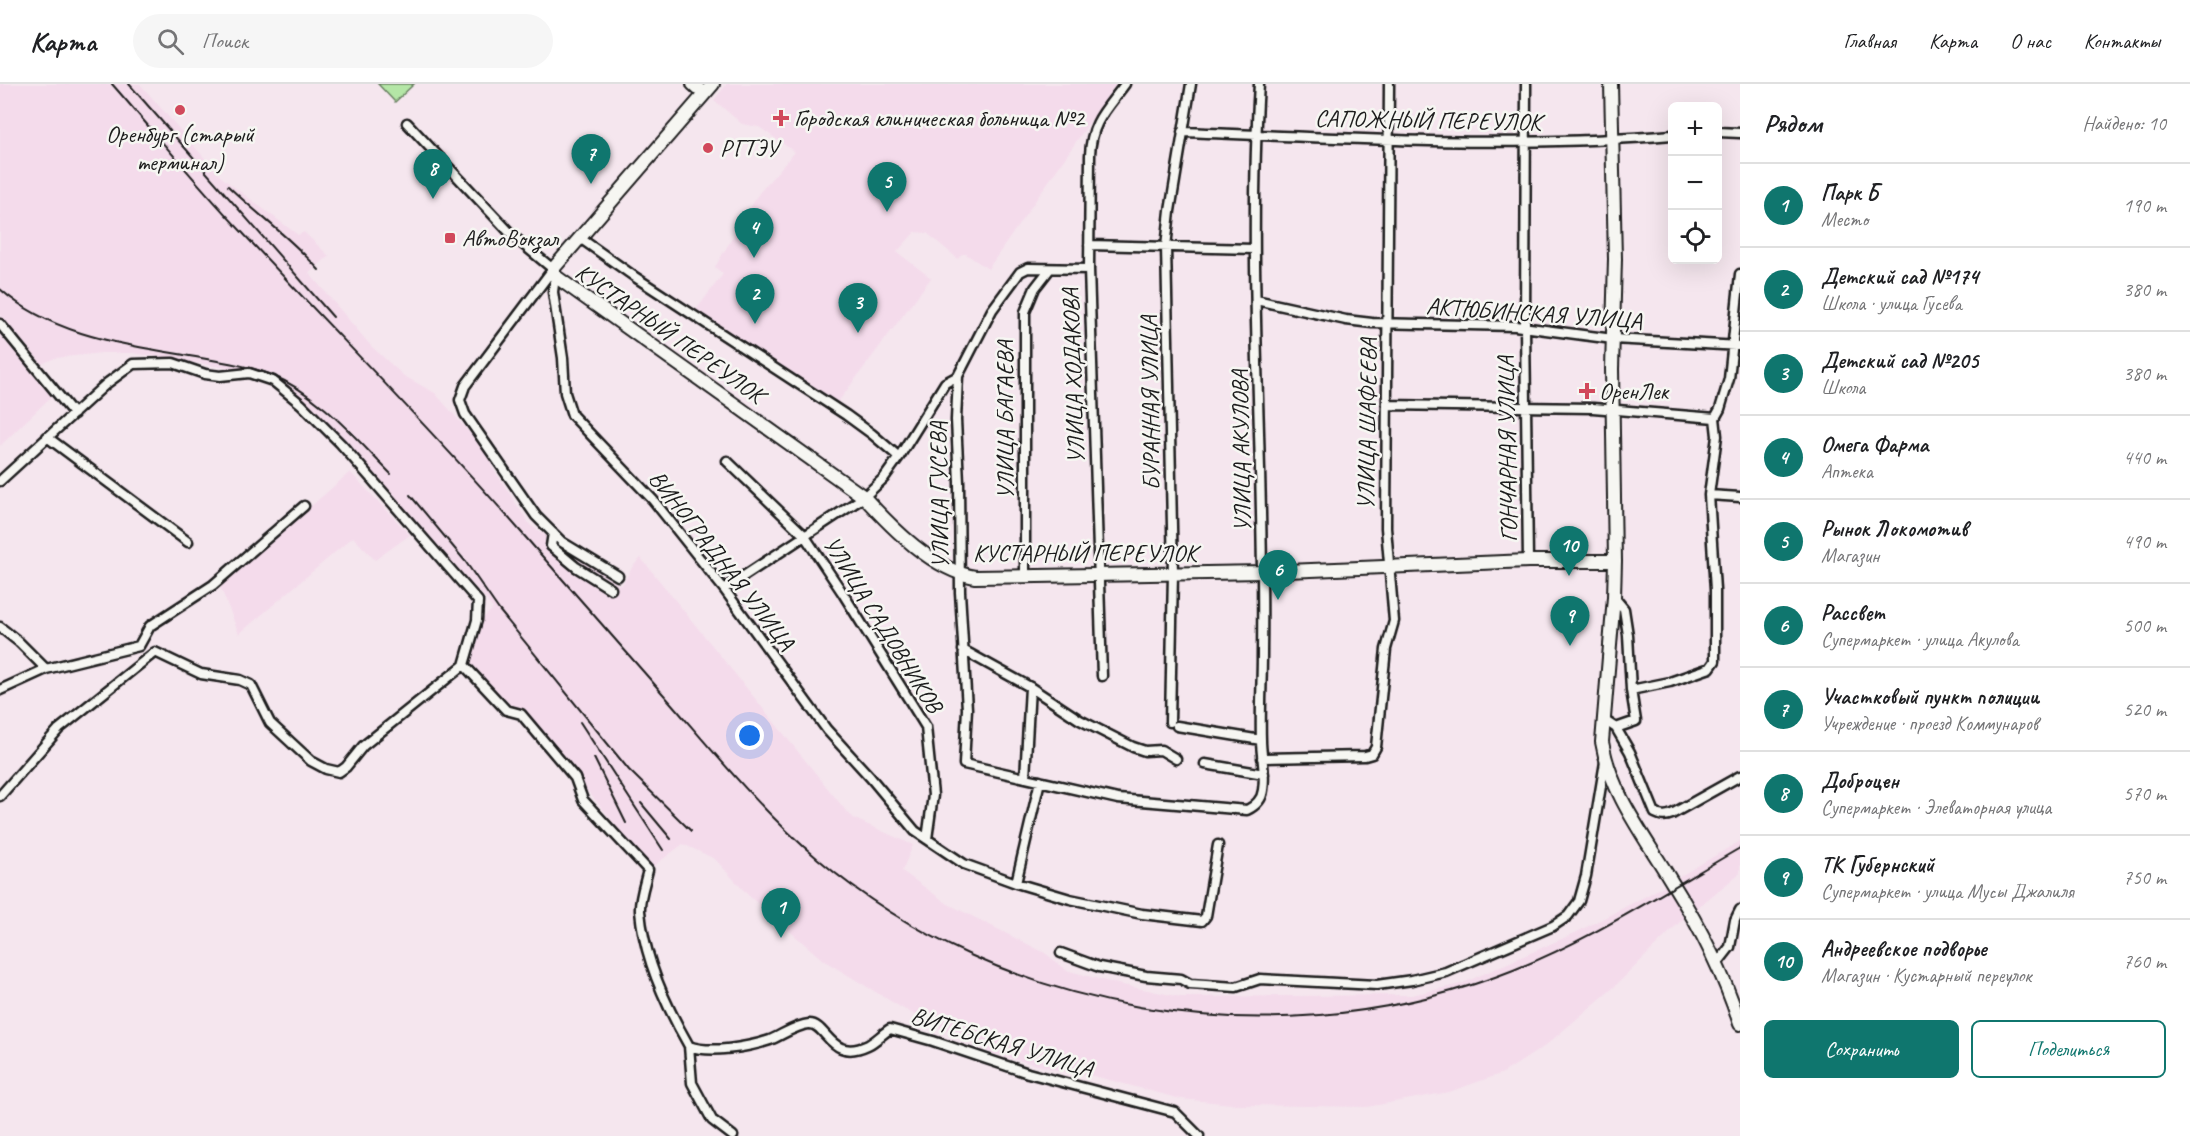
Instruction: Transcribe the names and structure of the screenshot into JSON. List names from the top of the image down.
{
  "streets": {
    "street": [
      "САПОЖНЫЙ ПЕРЕУЛОК",
      "АКТЮБИНСКАЯ УЛИЦА",
      "КУСТАРНЫЙ ПЕРЕУЛОК",
      "УЛИЦА ХОДАКОВА",
      "БУРАННАЯ УЛИЦА",
      "УЛИЦА БАГАЕВА",
      "УЛИЦА ШАФЕЕВА",
      "ГОНЧАРНАЯ УЛИЦА",
      "УЛИЦА АКУЛОВА",
      "УЛИЦА ГУСЕВА",
      "ВИНОГРАДНАЯ УЛИЦА",
      "УЛИЦА САДОВНИКОВ",
      "ВИТЕБСКАЯ УЛИЦА"
    ]
  },
  "crossings": [
    ["САПОЖНЫЙ ПЕРЕУЛОК", "БУРАННАЯ УЛИЦА"],
    ["САПОЖНЫЙ ПЕРЕУЛОК", "УЛИЦА ШАФЕЕВА"],
    ["САПОЖНЫЙ ПЕРЕУЛОК", "ГОНЧАРНАЯ УЛИЦА"],
    ["САПОЖНЫЙ ПЕРЕУЛОК", "УЛИЦА АКУЛОВА"],
    ["АКТЮБИНСКАЯ УЛИЦА", "УЛИЦА ШАФЕЕВА"],
    ["АКТЮБИНСКАЯ УЛИЦА", "ГОНЧАРНАЯ УЛИЦА"],
    ["АКТЮБИНСКАЯ УЛИЦА", "УЛИЦА АКУЛОВА"],
    ["КУСТАРНЫЙ ПЕРЕУЛОК", "УЛИЦА ХОДАКОВА"],
    ["КУСТАРНЫЙ ПЕРЕУЛОК", "БУРАННАЯ УЛИЦА"],
    ["КУСТАРНЫЙ ПЕРЕУЛОК", "УЛИЦА БАГАЕВА"],
    ["КУСТАРНЫЙ ПЕРЕУЛОК", "УЛИЦА ШАФЕЕВА"],
    ["КУСТАРНЫЙ ПЕРЕУЛОК", "ГОНЧАРНАЯ УЛИЦА"],
    ["КУСТАРНЫЙ ПЕРЕУЛОК", "УЛИЦА АКУЛОВА"],
    ["КУСТАРНЫЙ ПЕРЕУЛОК", "УЛИЦА ГУСЕВА"],
    ["КУСТАРНЫЙ ПЕРЕУЛОК", "ВИНОГРАДНАЯ УЛИЦА"],
    ["БУРАННАЯ УЛИЦА", "УЛИЦА АКУЛОВА"],
    ["УЛИЦА БАГАЕВА", "УЛИЦА ГУСЕВА"],
    ["УЛИЦА ШАФЕЕВА", "УЛИЦА АКУЛОВА"],
    ["ВИНОГРАДНАЯ УЛИЦА", "УЛИЦА САДОВНИКОВ"]
  ],
  "places": {
    "other": ["Оренбург (старый терминал)", "РГТЭУ"],
    "health": ["Городская клиническая больница №2", "ОренЛек"],
    "transit": ["АвтоВокзал"]
  },
  "page": {
    "header": "Карта",
    "search": "Поиск",
    "nav": [
      "Главная",
      "Карта",
      "О нас",
      "Контакты"
    ],
    "heading": ["Рядом", "Найдено: 10"],
    "map_buttons": ["+", "−"],
    "pins": [
      "7",
      "8",
      "5",
      "4",
      "2",
      "3",
      "10",
      "6",
      "9",
      "1"
    ],
    "list": [
      {
        "mark": "1",
        "name": "Парк Б",
        "note": "Место",
        "value": "190 m"
      },
      {
        "mark": "2",
        "name": "Детский сад №174",
        "note": "Школа · улица Гусева",
        "value": "380 m"
      },
      {
        "mark": "3",
        "name": "Детский сад №205",
        "note": "Школа",
        "value": "380 m"
      },
      {
        "mark": "4",
        "name": "Омега Фарма",
        "note": "Аптека",
        "value": "440 m"
      },
      {
        "mark": "5",
        "name": "Рынок Локомотив",
        "note": "Магазин",
        "value": "490 m"
      },
      {
        "mark": "6",
        "name": "Рассвет",
        "note": "Супермаркет · улица Акулова",
        "value": "500 m"
      },
      {
        "mark": "7",
        "name": "Участковый пункт полиции",
        "note": "Учреждение · проезд Коммунаров",
        "value": "520 m"
      },
      {
        "mark": "8",
        "name": "Доброцен",
        "note": "Супермаркет · Элеваторная улица",
        "value": "570 m"
      },
      {
        "mark": "9",
        "name": "ТК Губернский",
        "note": "Супермаркет · улица Мусы Джалиля",
        "value": "750 m"
      },
      {
        "mark": "10",
        "name": "Андреевское подворье",
        "note": "Магазин · Кустарный переулок",
        "value": "760 m"
      }
    ],
    "buttons": ["Сохранить", "Поделиться"]
  }
}
